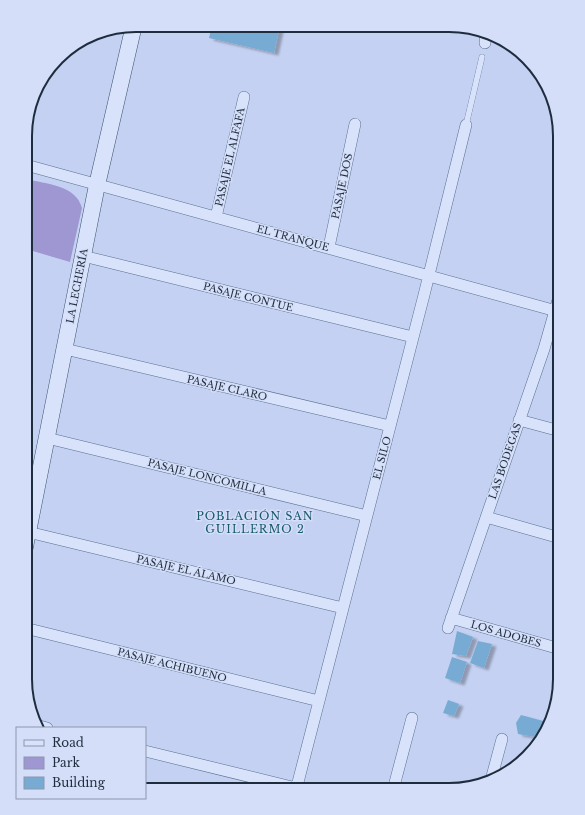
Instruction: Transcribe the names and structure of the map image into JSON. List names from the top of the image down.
{
  "streets": {
    "street": [
      "PASAJE EL ALFAFA",
      "PASAJE DOS",
      "EL TRANQUE",
      "LA LECHERÍA",
      "PASAJE CONTUE",
      "PASAJE CLARO",
      "EL SILO",
      "LAS BODEGAS",
      "PASAJE LONCOMILLA",
      "PASAJE EL ÁLAMO",
      "LOS ADOBES",
      "PASAJE ACHIBUENO"
    ]
  },
  "crossings": [
    ["PASAJE EL ALFAFA", "EL TRANQUE"],
    ["PASAJE DOS", "EL TRANQUE"],
    ["EL TRANQUE", "LA LECHERÍA"],
    ["EL TRANQUE", "EL SILO"],
    ["LA LECHERÍA", "PASAJE CONTUE"],
    ["LA LECHERÍA", "PASAJE CLARO"],
    ["LA LECHERÍA", "PASAJE LONCOMILLA"],
    ["PASAJE CONTUE", "EL SILO"],
    ["PASAJE CLARO", "EL SILO"],
    ["EL SILO", "PASAJE LONCOMILLA"],
    ["EL SILO", "PASAJE EL ÁLAMO"],
    ["EL SILO", "PASAJE ACHIBUENO"],
    ["LAS BODEGAS", "LOS ADOBES"]
  ],
  "districts": ["POBLACIÓN SAN GUILLERMO 2"],
  "legend": ["Road", "Park", "Building"]
}
